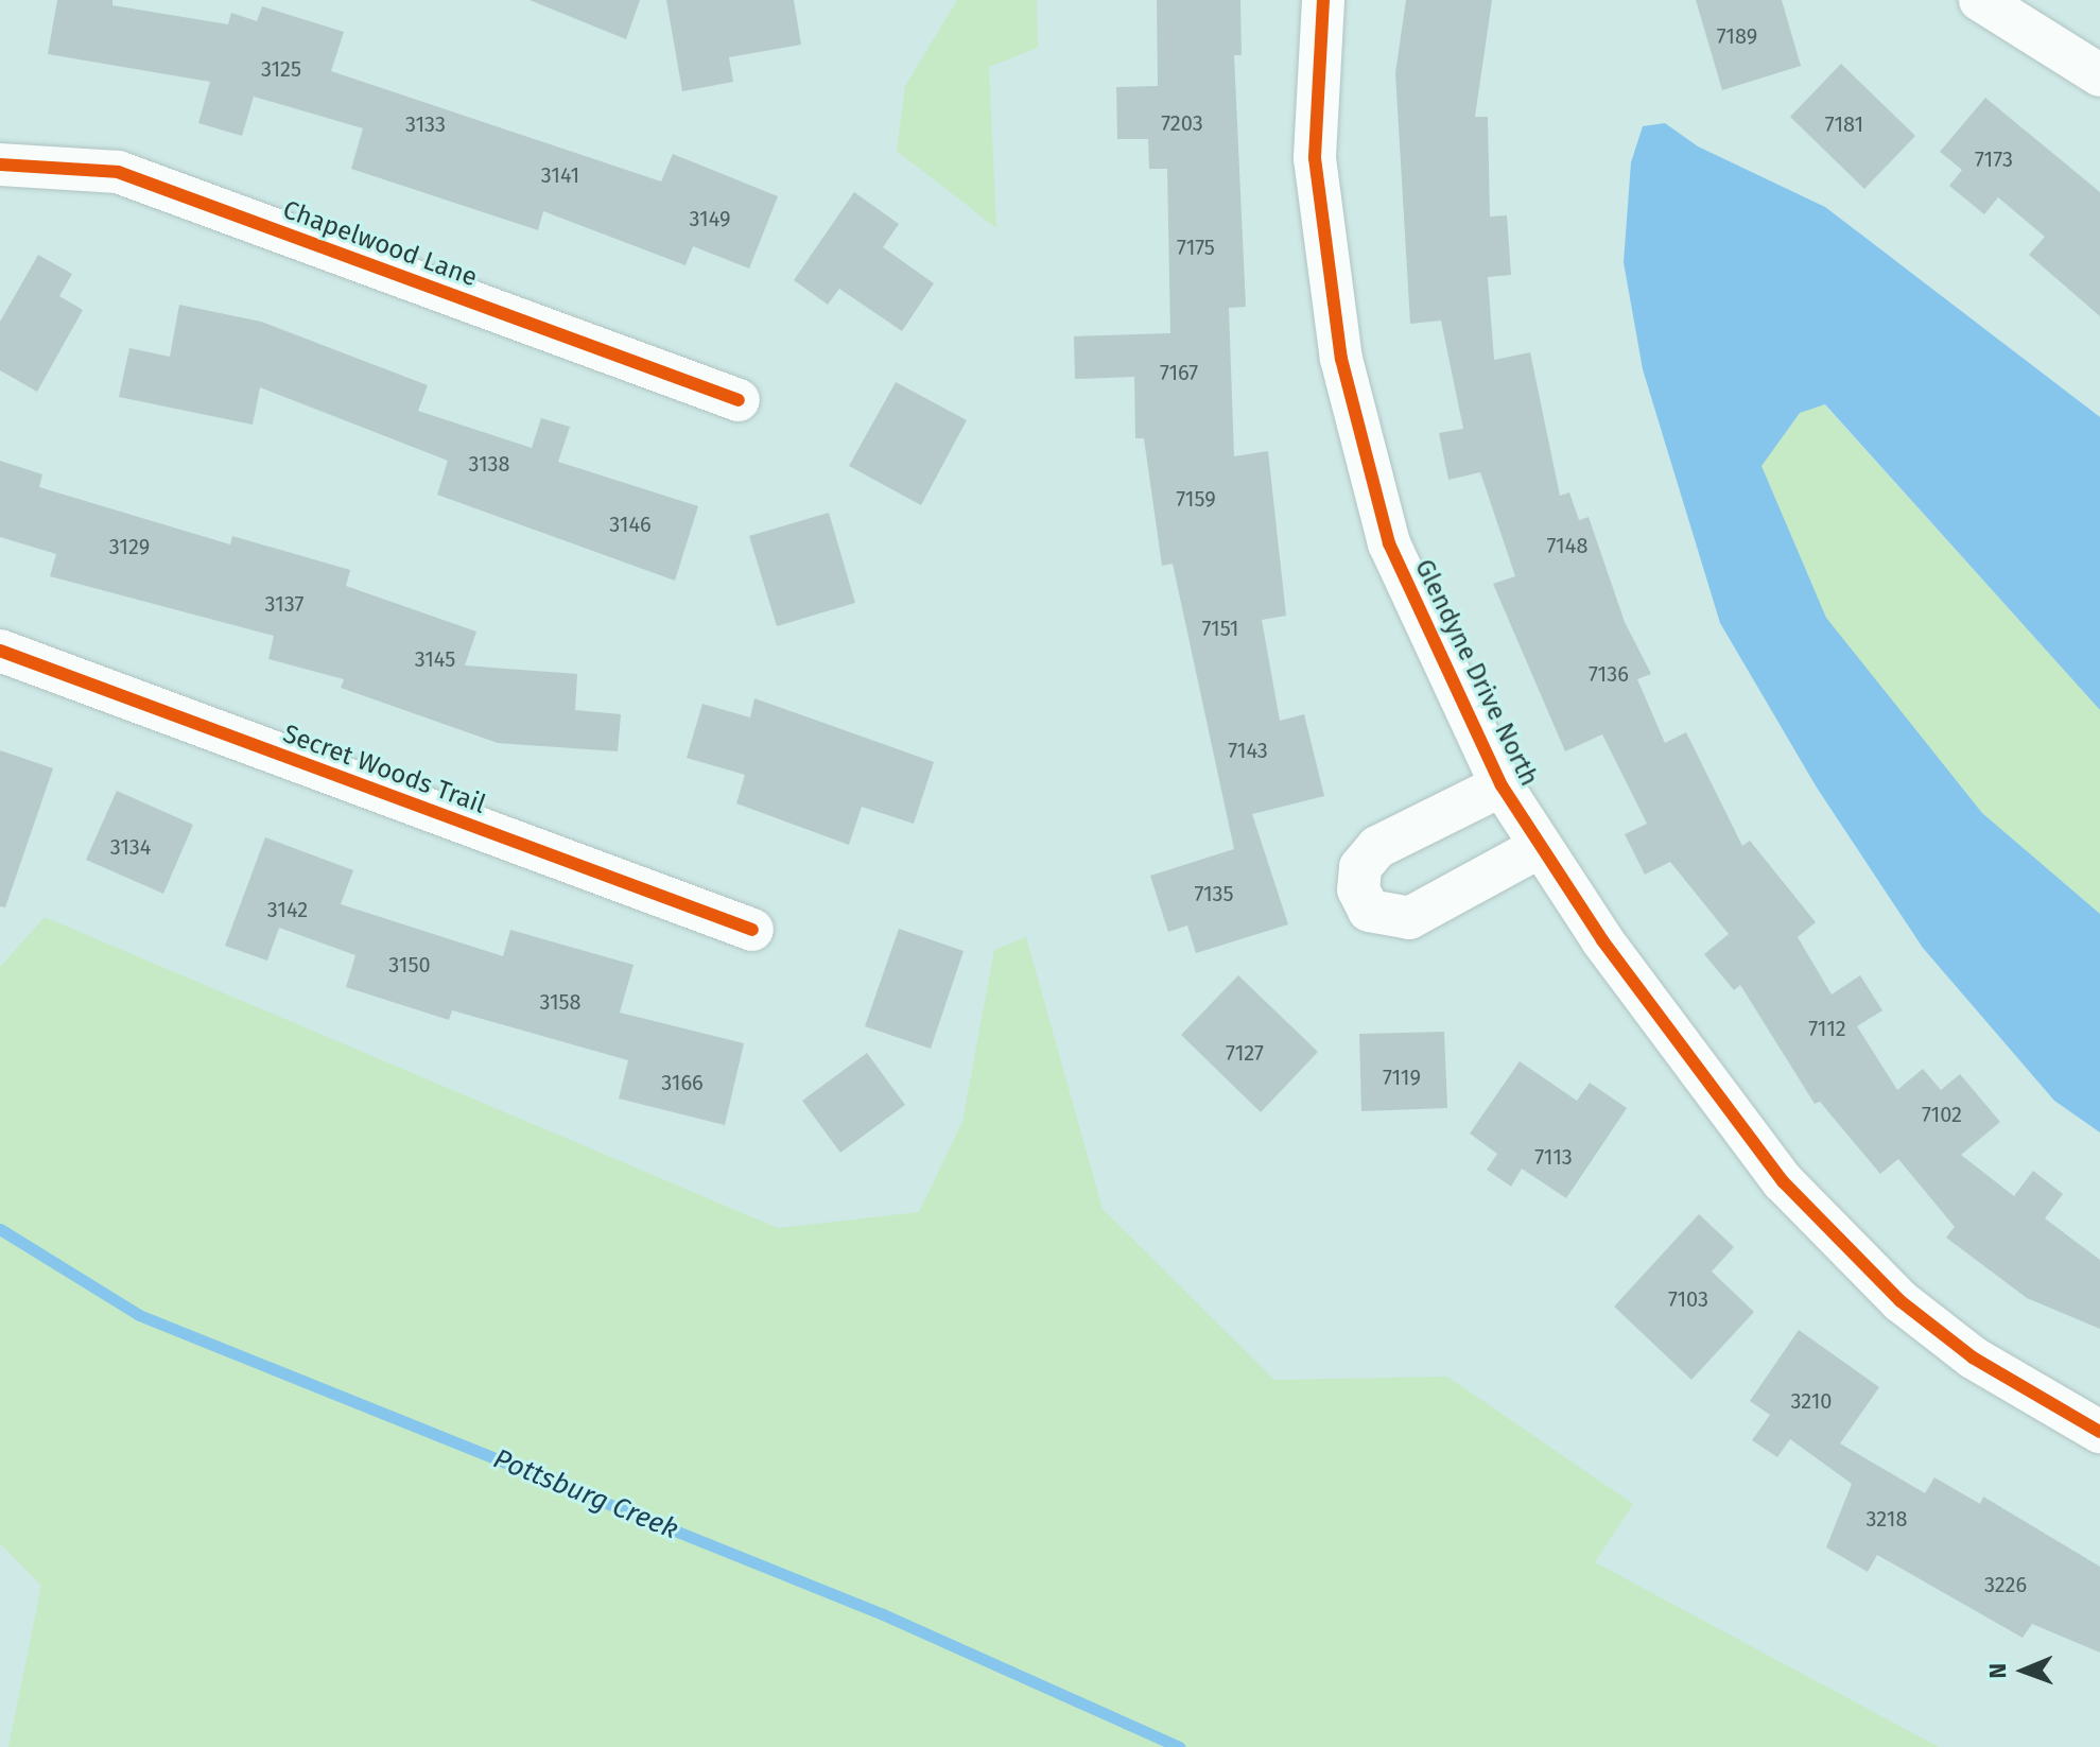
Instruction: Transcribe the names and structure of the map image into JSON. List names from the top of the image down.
{
  "streets": {
    "street": ["Chapelwood Lane", "Glendyne Drive North", "Secret Woods Trail"]
  },
  "water": ["Pottsburg Creek"],
  "house_numbers": [
    "7189",
    "3125",
    "7203",
    "3133",
    "7181",
    "7173",
    "3141",
    "3149",
    "7175",
    "7167",
    "3138",
    "7159",
    "3146",
    "7148",
    "3129",
    "3137",
    "7151",
    "3145",
    "7136",
    "7143",
    "3134",
    "7135",
    "3142",
    "3150",
    "3158",
    "7112",
    "7127",
    "7119",
    "3166",
    "7102",
    "7113",
    "7103",
    "3210",
    "3218",
    "3226"
  ],
  "north": "left"
}
